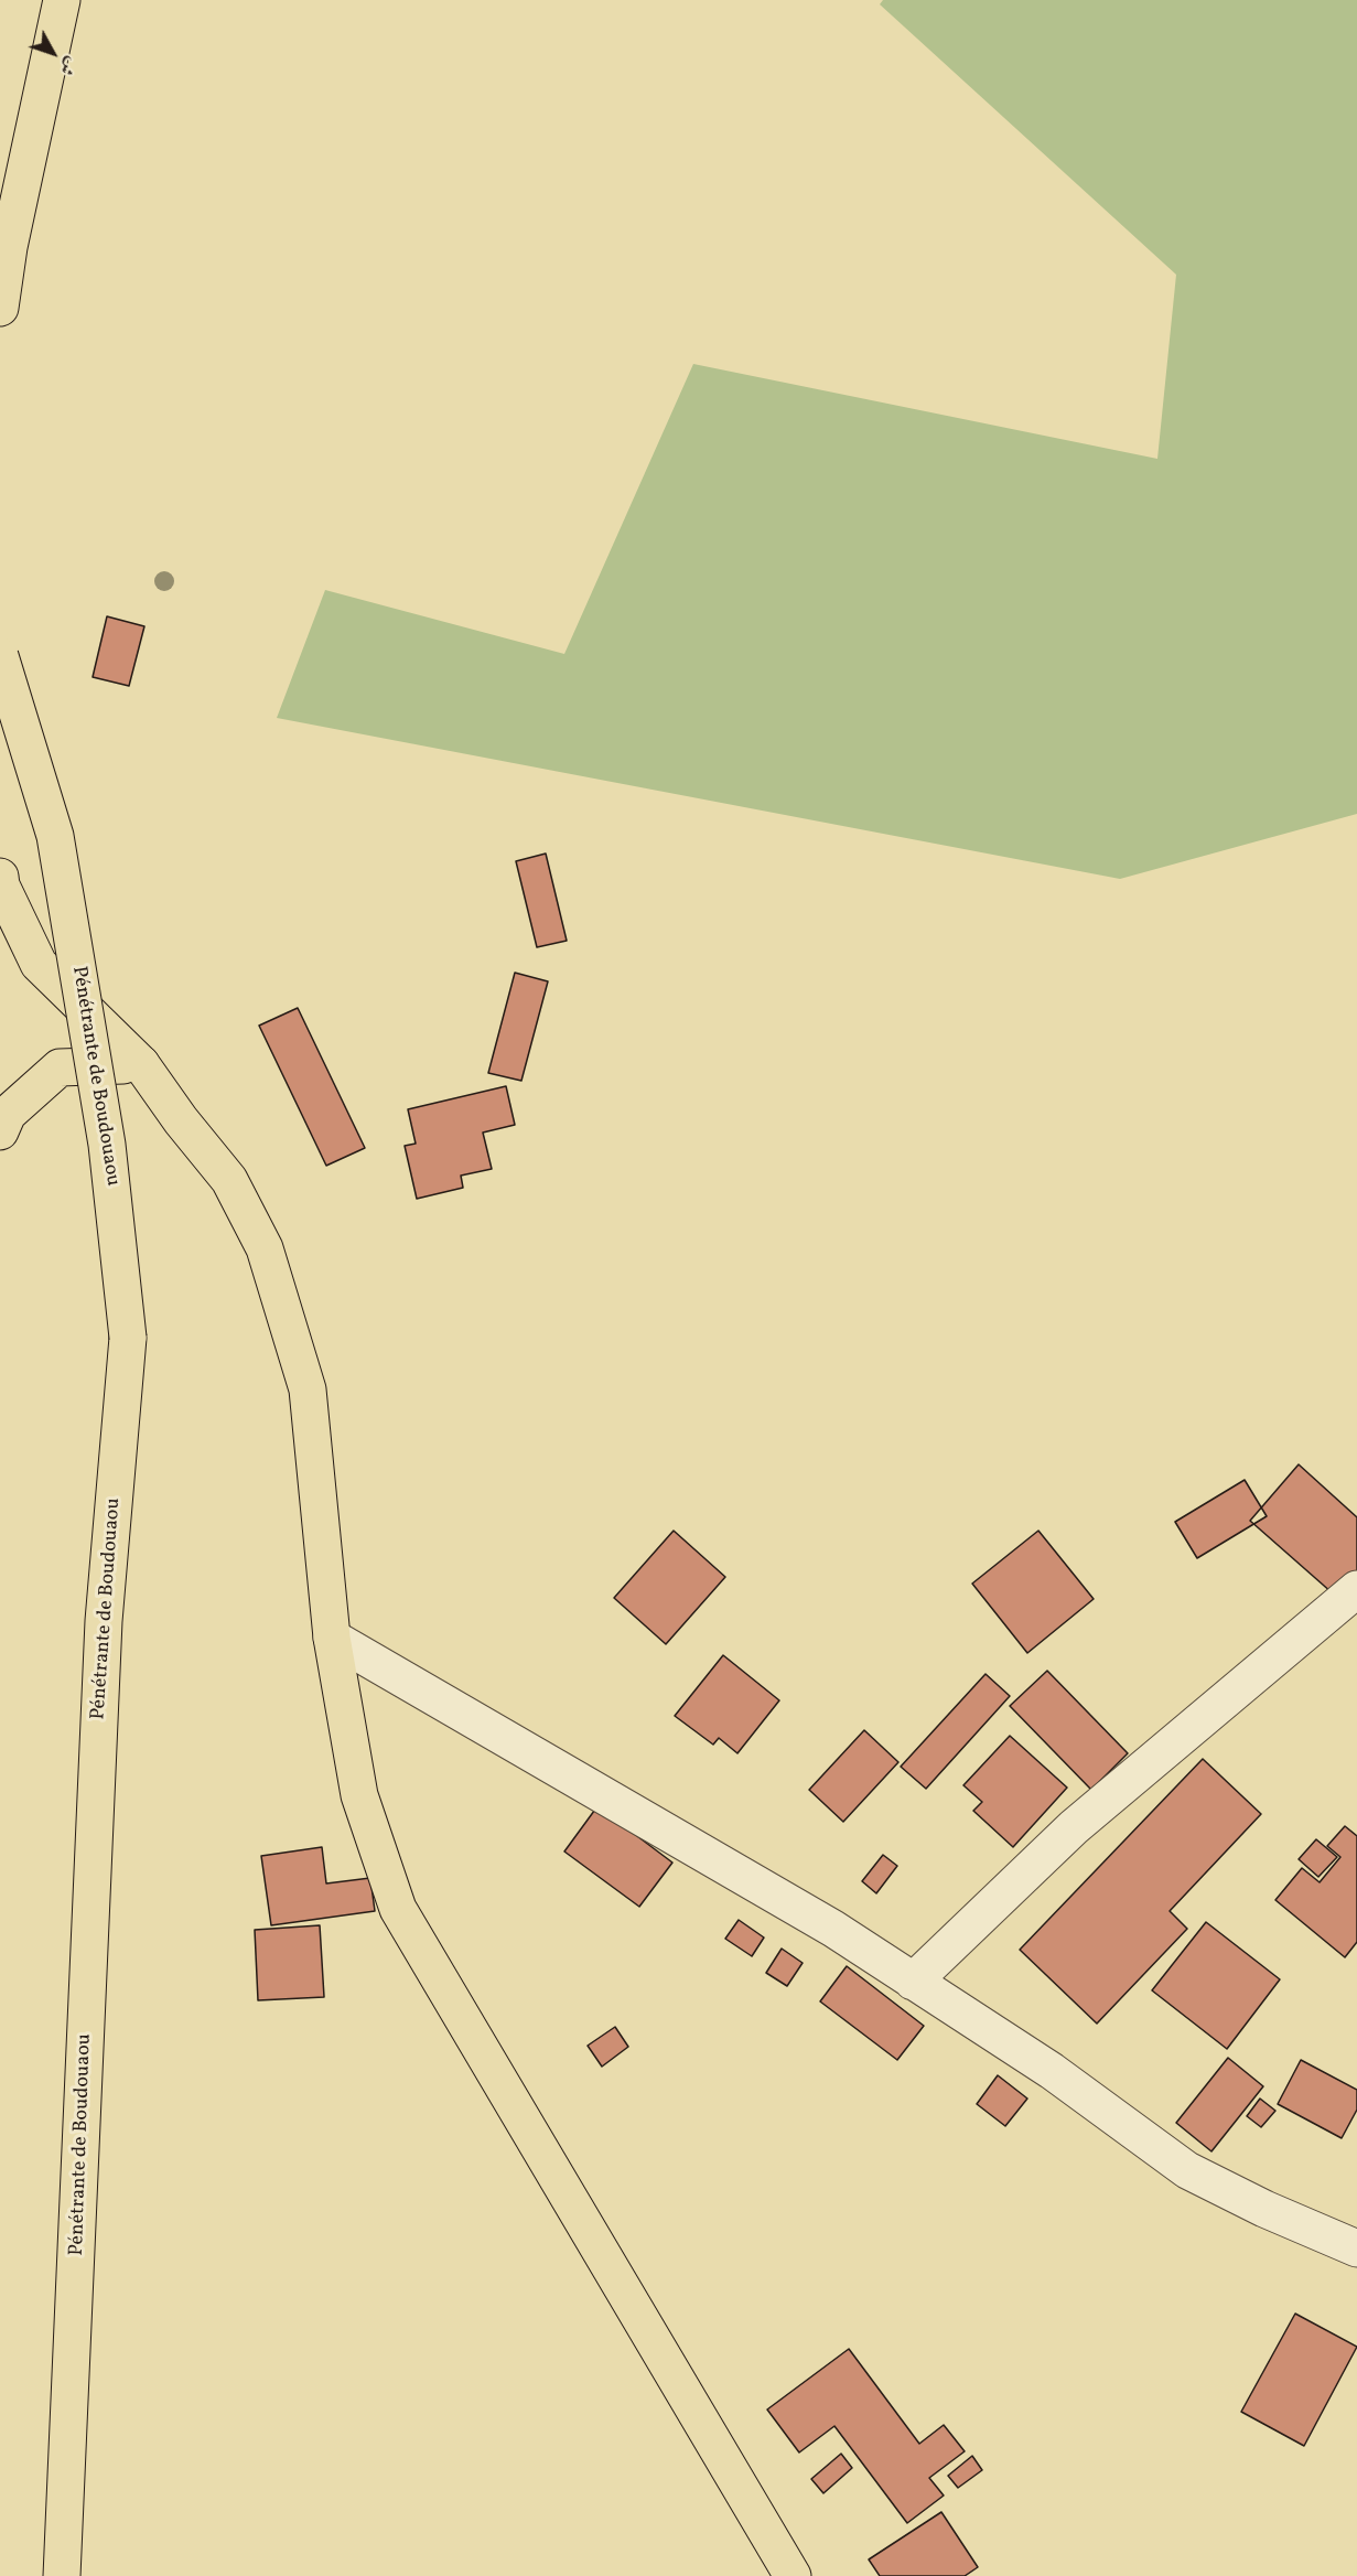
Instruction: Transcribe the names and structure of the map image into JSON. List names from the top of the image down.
{
  "streets": {
    "main road": ["Pénétrante de Boudouaou"]
  },
  "north": "bottom right"
}
